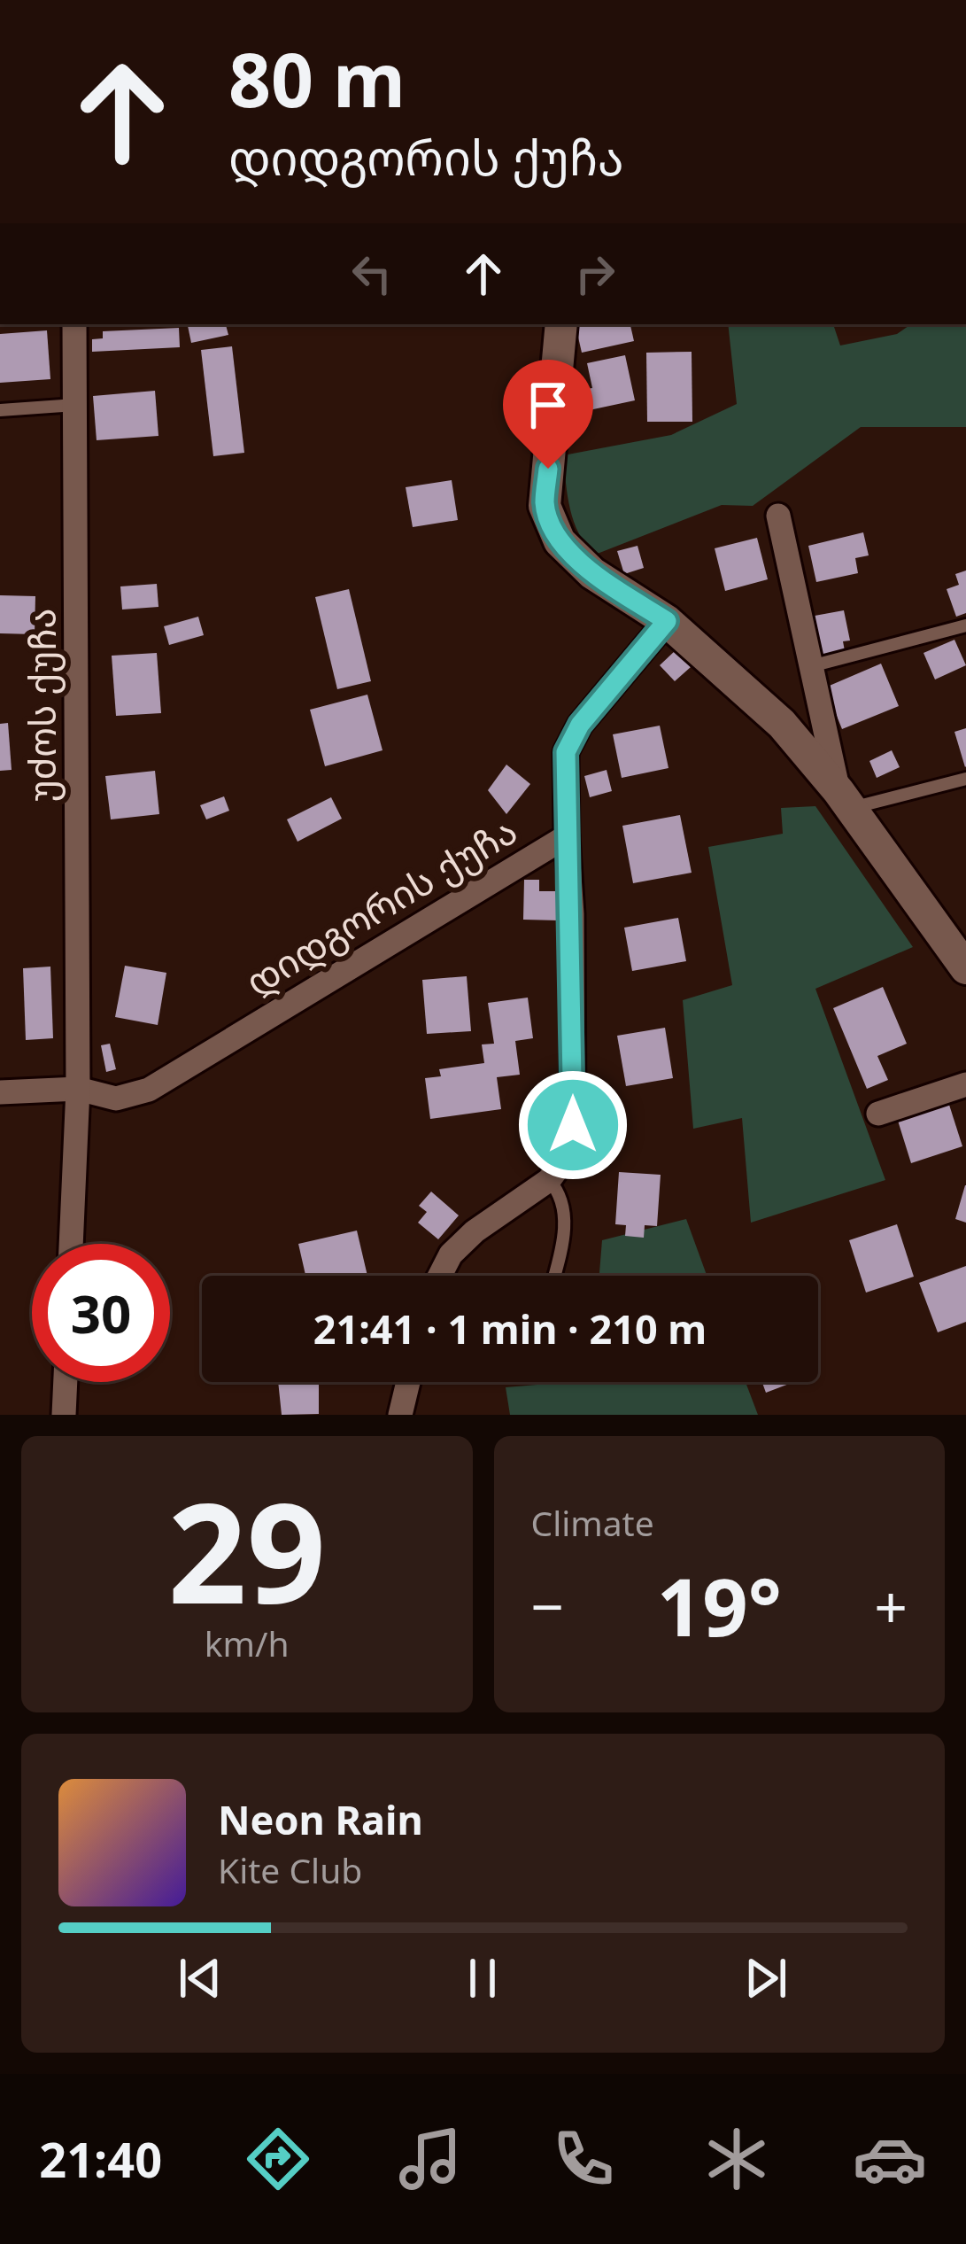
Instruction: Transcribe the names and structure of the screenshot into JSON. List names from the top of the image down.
{
  "streets": {
    "street": ["უძოს ქუჩა", "დიდგორის ქუჩა"]
  },
  "crossings": [
    ["უძოს ქუჩა", "დიდგორის ქუჩა"]
  ],
  "page": {
    "turn": ["80 m", "დიდგორის ქუჩა"],
    "limit": "30",
    "trip": "21:41 · 1 min · 210 m",
    "tile": [
      ["29", "km/h"],
      "Climate"
    ],
    "heat": ["−", "19°", "+"],
    "song": ["Neon Rain", "Kite Club"],
    "tabs": "21:40"
  }
}
